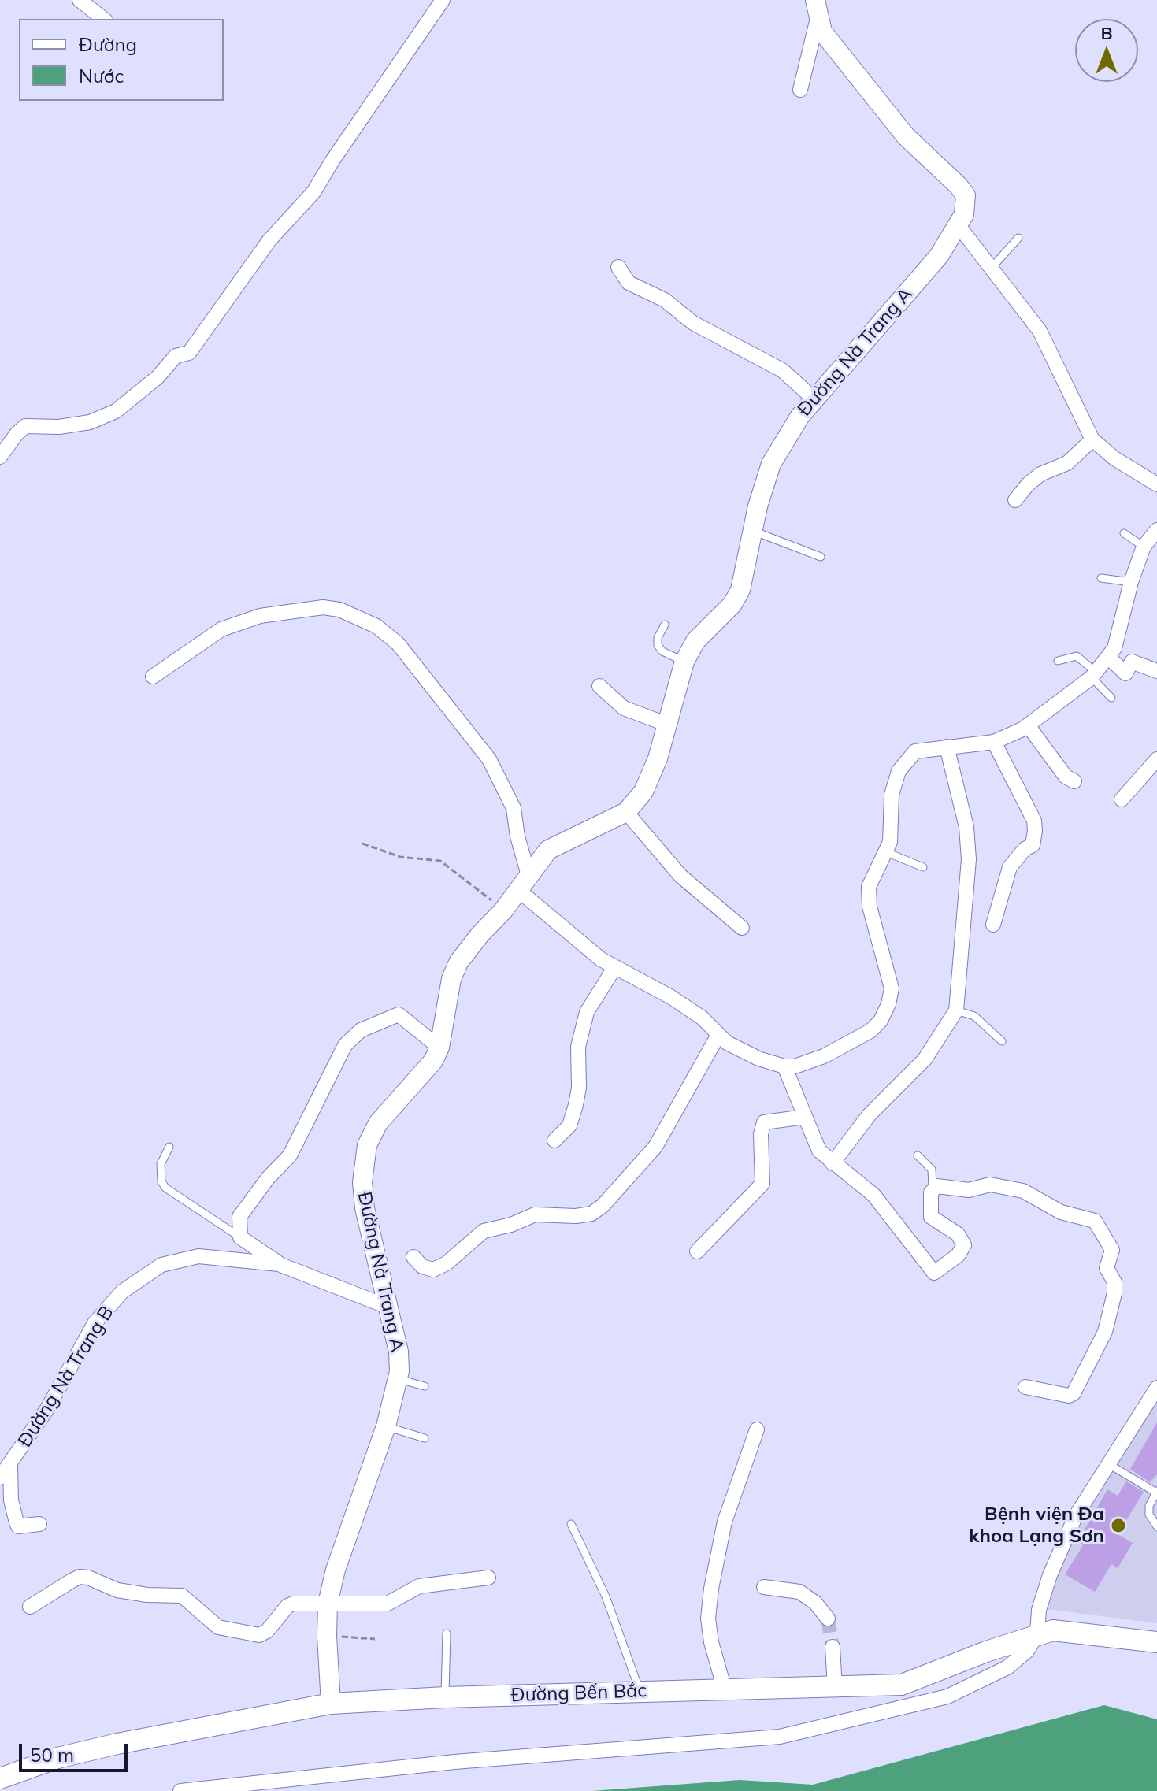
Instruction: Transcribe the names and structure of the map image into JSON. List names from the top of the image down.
{
  "streets": {
    "main road": ["Đường Bến Bắc"],
    "street": ["Đường Nà Trang A", "Đường Nà Trang B"]
  },
  "crossings": [
    ["Đường Nà Trang A", "Đường Nà Trang B"],
    ["Đường Nà Trang A", "Đường Bến Bắc"]
  ],
  "places": ["Bệnh viện Đa khoa Lạng Sơn"],
  "legend": ["Đường", "Nước"],
  "scale_bar": "50 m",
  "north": "top"
}
